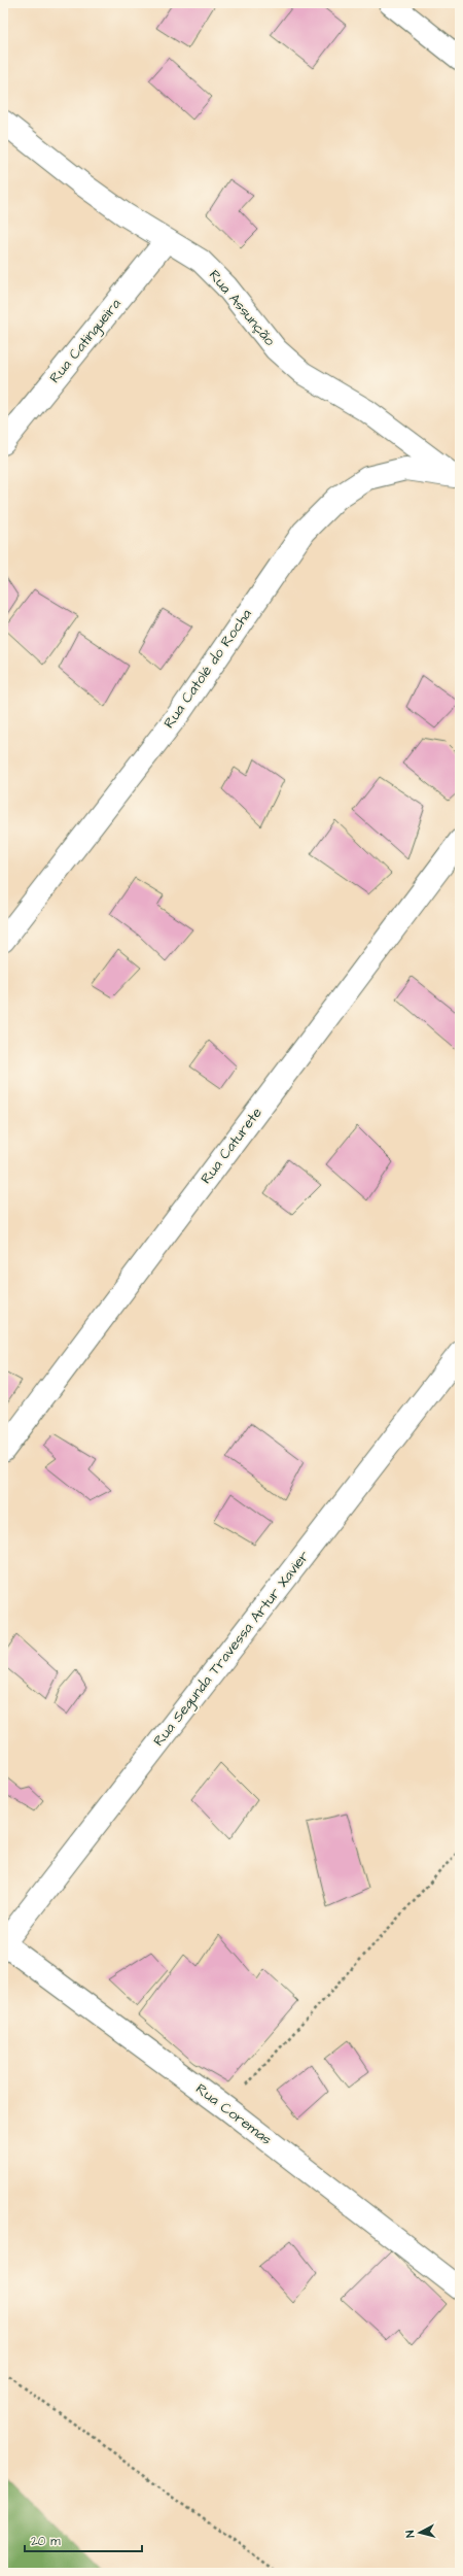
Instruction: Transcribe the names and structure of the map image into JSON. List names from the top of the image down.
{
  "streets": {
    "street": [
      "Rua Assunção",
      "Rua Catingueira",
      "Rua Catolé do Rocha",
      "Rua Caturete",
      "Rua Segunda Travessa Artur Xavier",
      "Rua Coremas"
    ]
  },
  "crossings": [
    ["Rua Assunção", "Rua Catingueira"],
    ["Rua Assunção", "Rua Catolé do Rocha"],
    ["Rua Segunda Travessa Artur Xavier", "Rua Coremas"]
  ],
  "scale_bar": "20 m",
  "north": "left"
}
